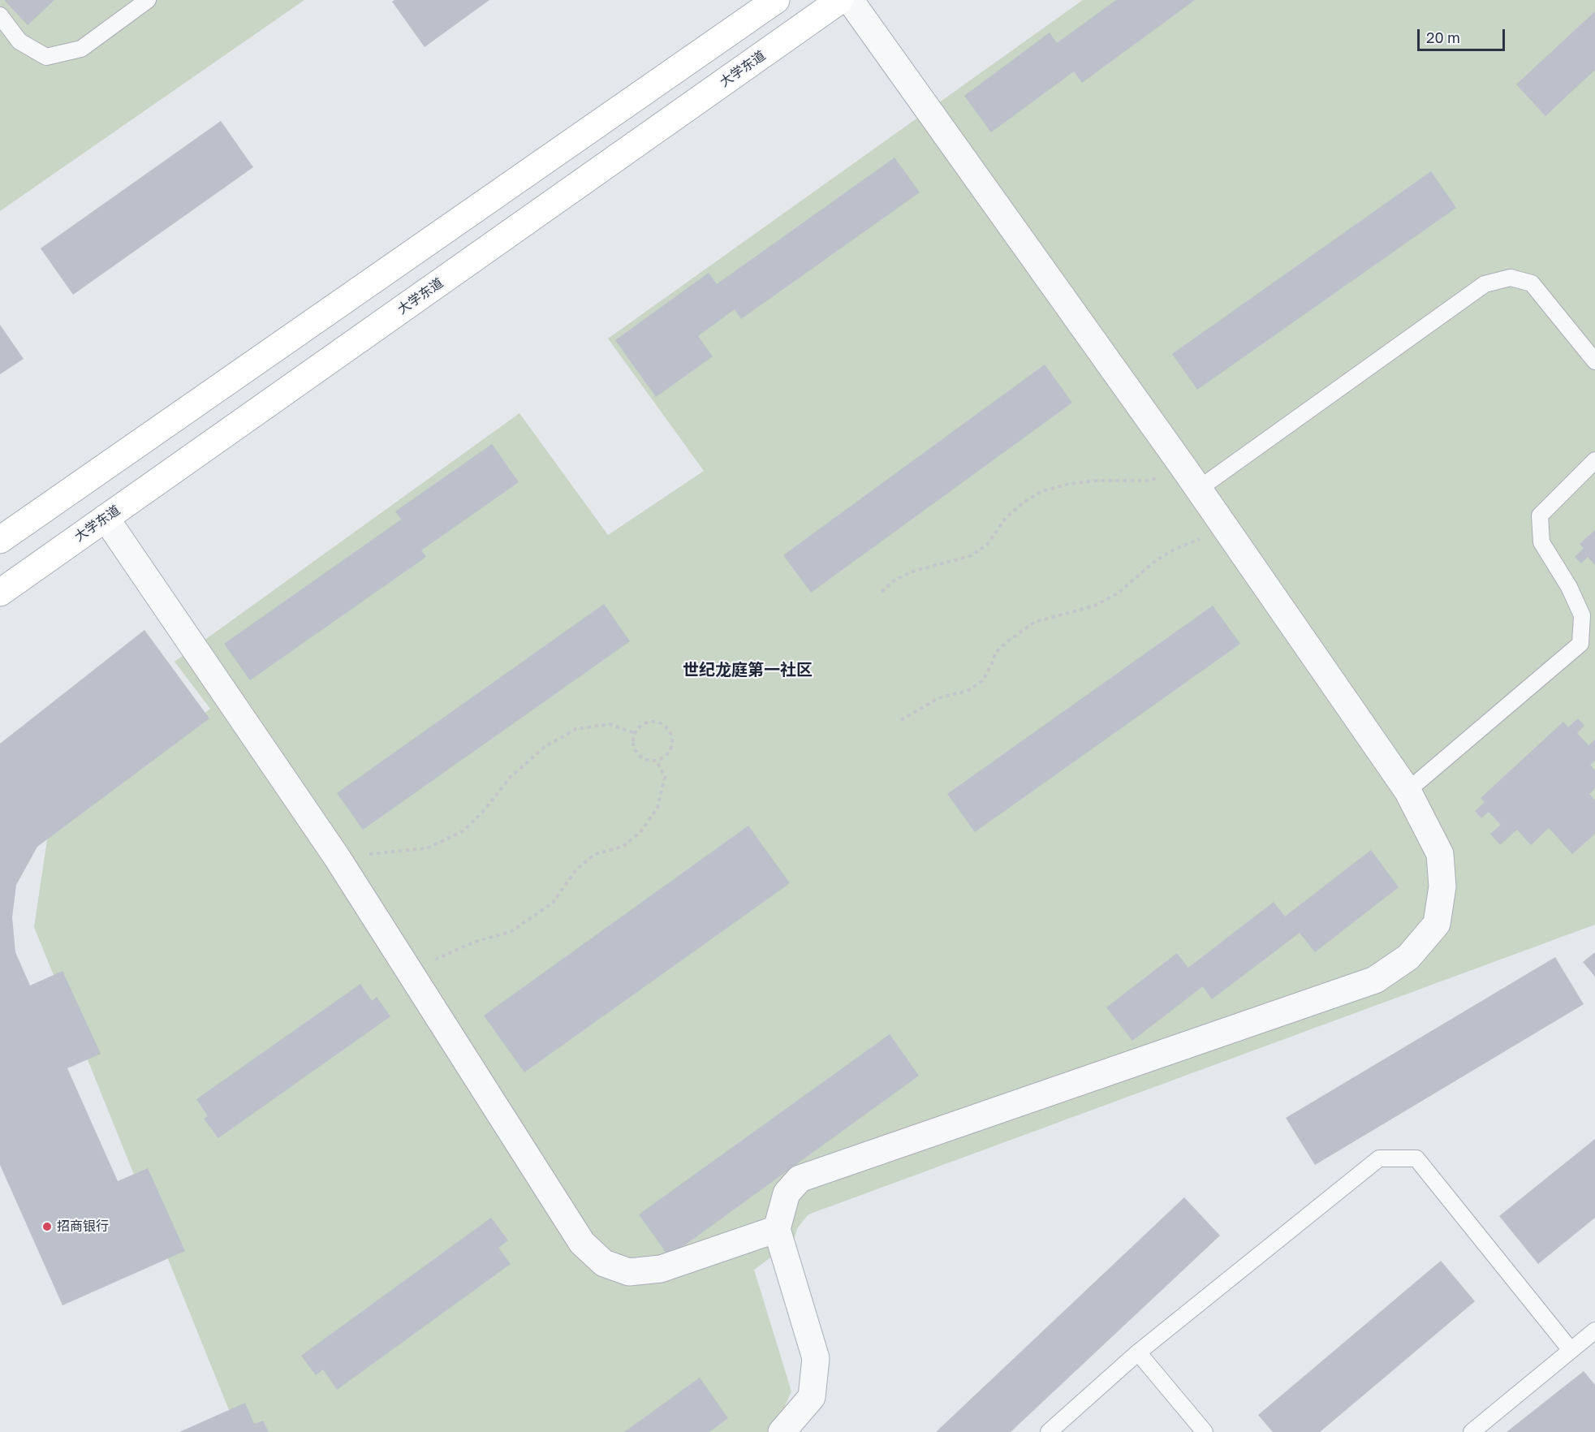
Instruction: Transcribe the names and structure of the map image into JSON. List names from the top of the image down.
{
  "streets": {
    "main road": ["大学东道"]
  },
  "districts": ["世纪龙庭第一社区"],
  "places": ["招商银行"],
  "scale_bar": "20 m"
}
